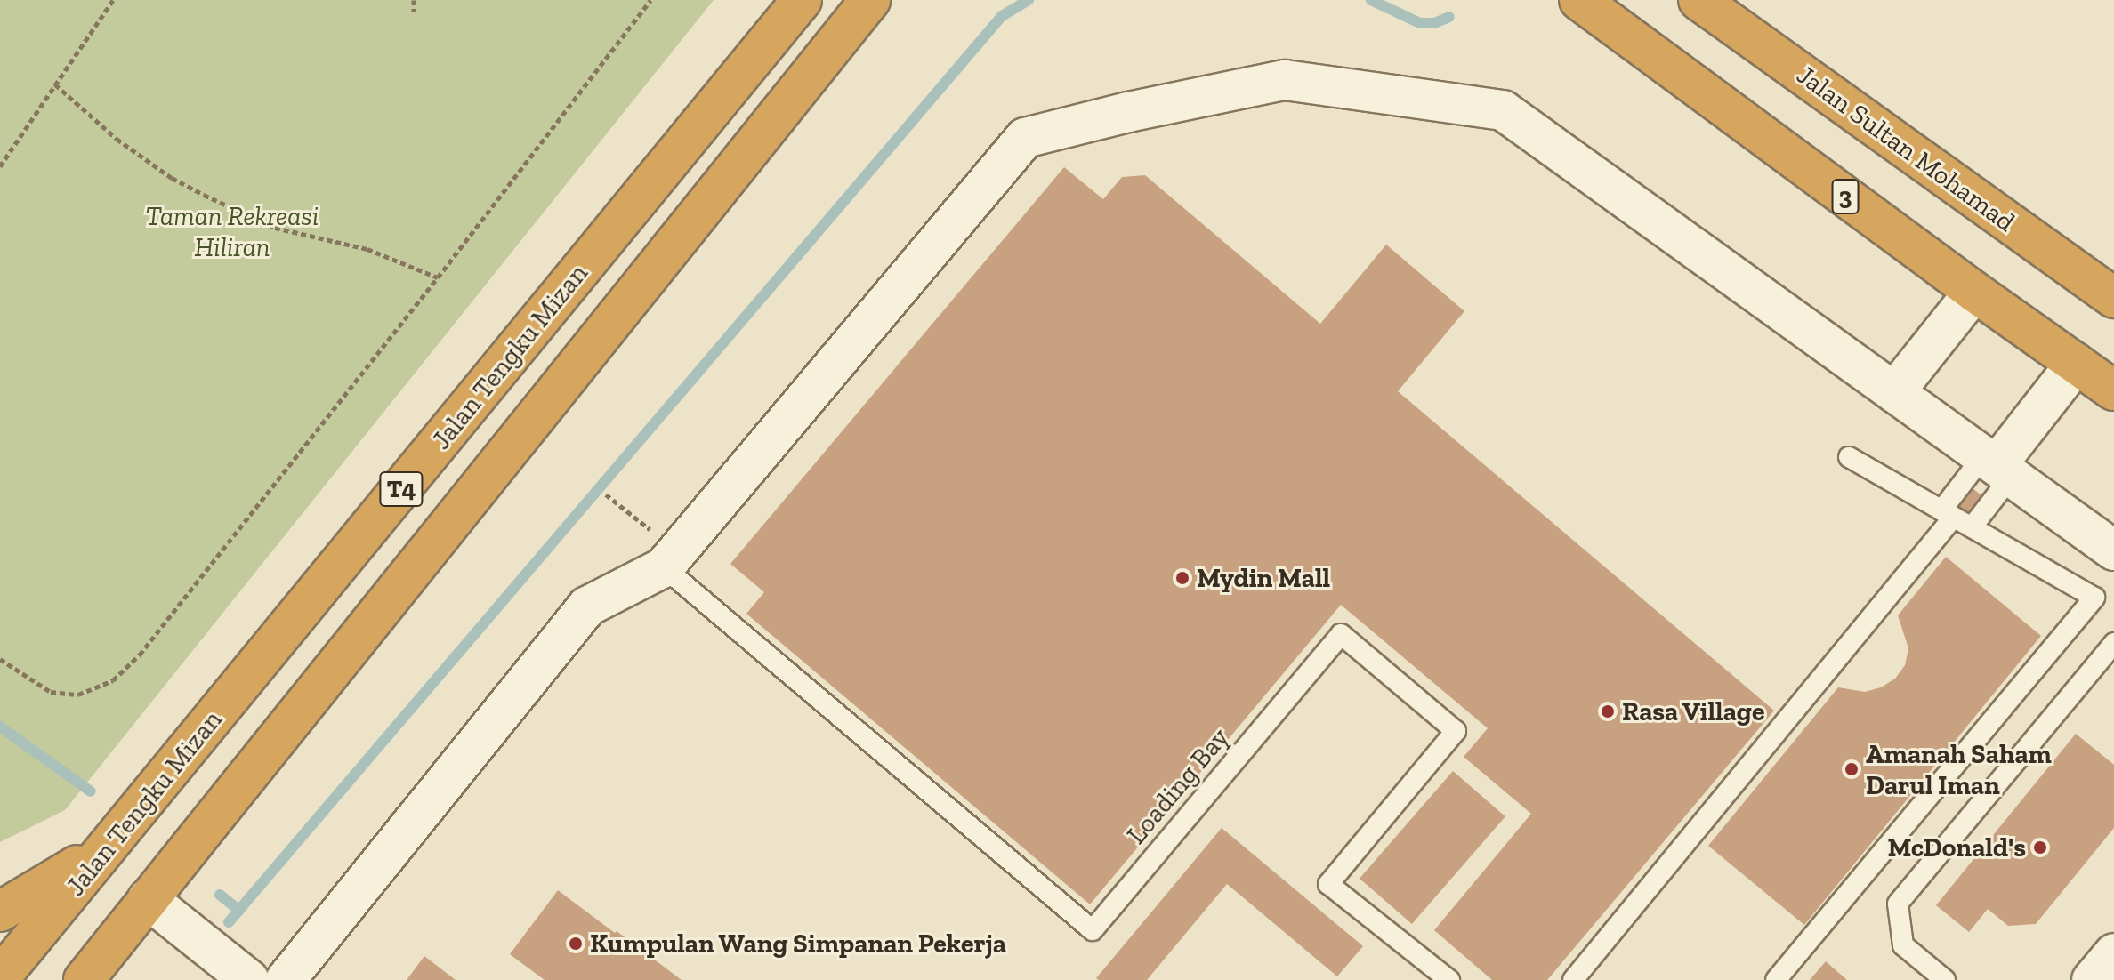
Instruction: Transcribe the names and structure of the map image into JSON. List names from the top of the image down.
{
  "streets": {
    "highway": [
      "Jalan Sultan Mohamad",
      "3",
      "Jalan Tengku Mizan",
      "T4"
    ],
    "lane": ["Loading Bay"]
  },
  "parks": ["Taman Rekreasi Hiliran"],
  "places": [
    "Mydin Mall",
    "Rasa Village",
    "Amanah Saham Darul Iman",
    "McDonald's",
    "Kumpulan Wang Simpanan Pekerja"
  ]
}
